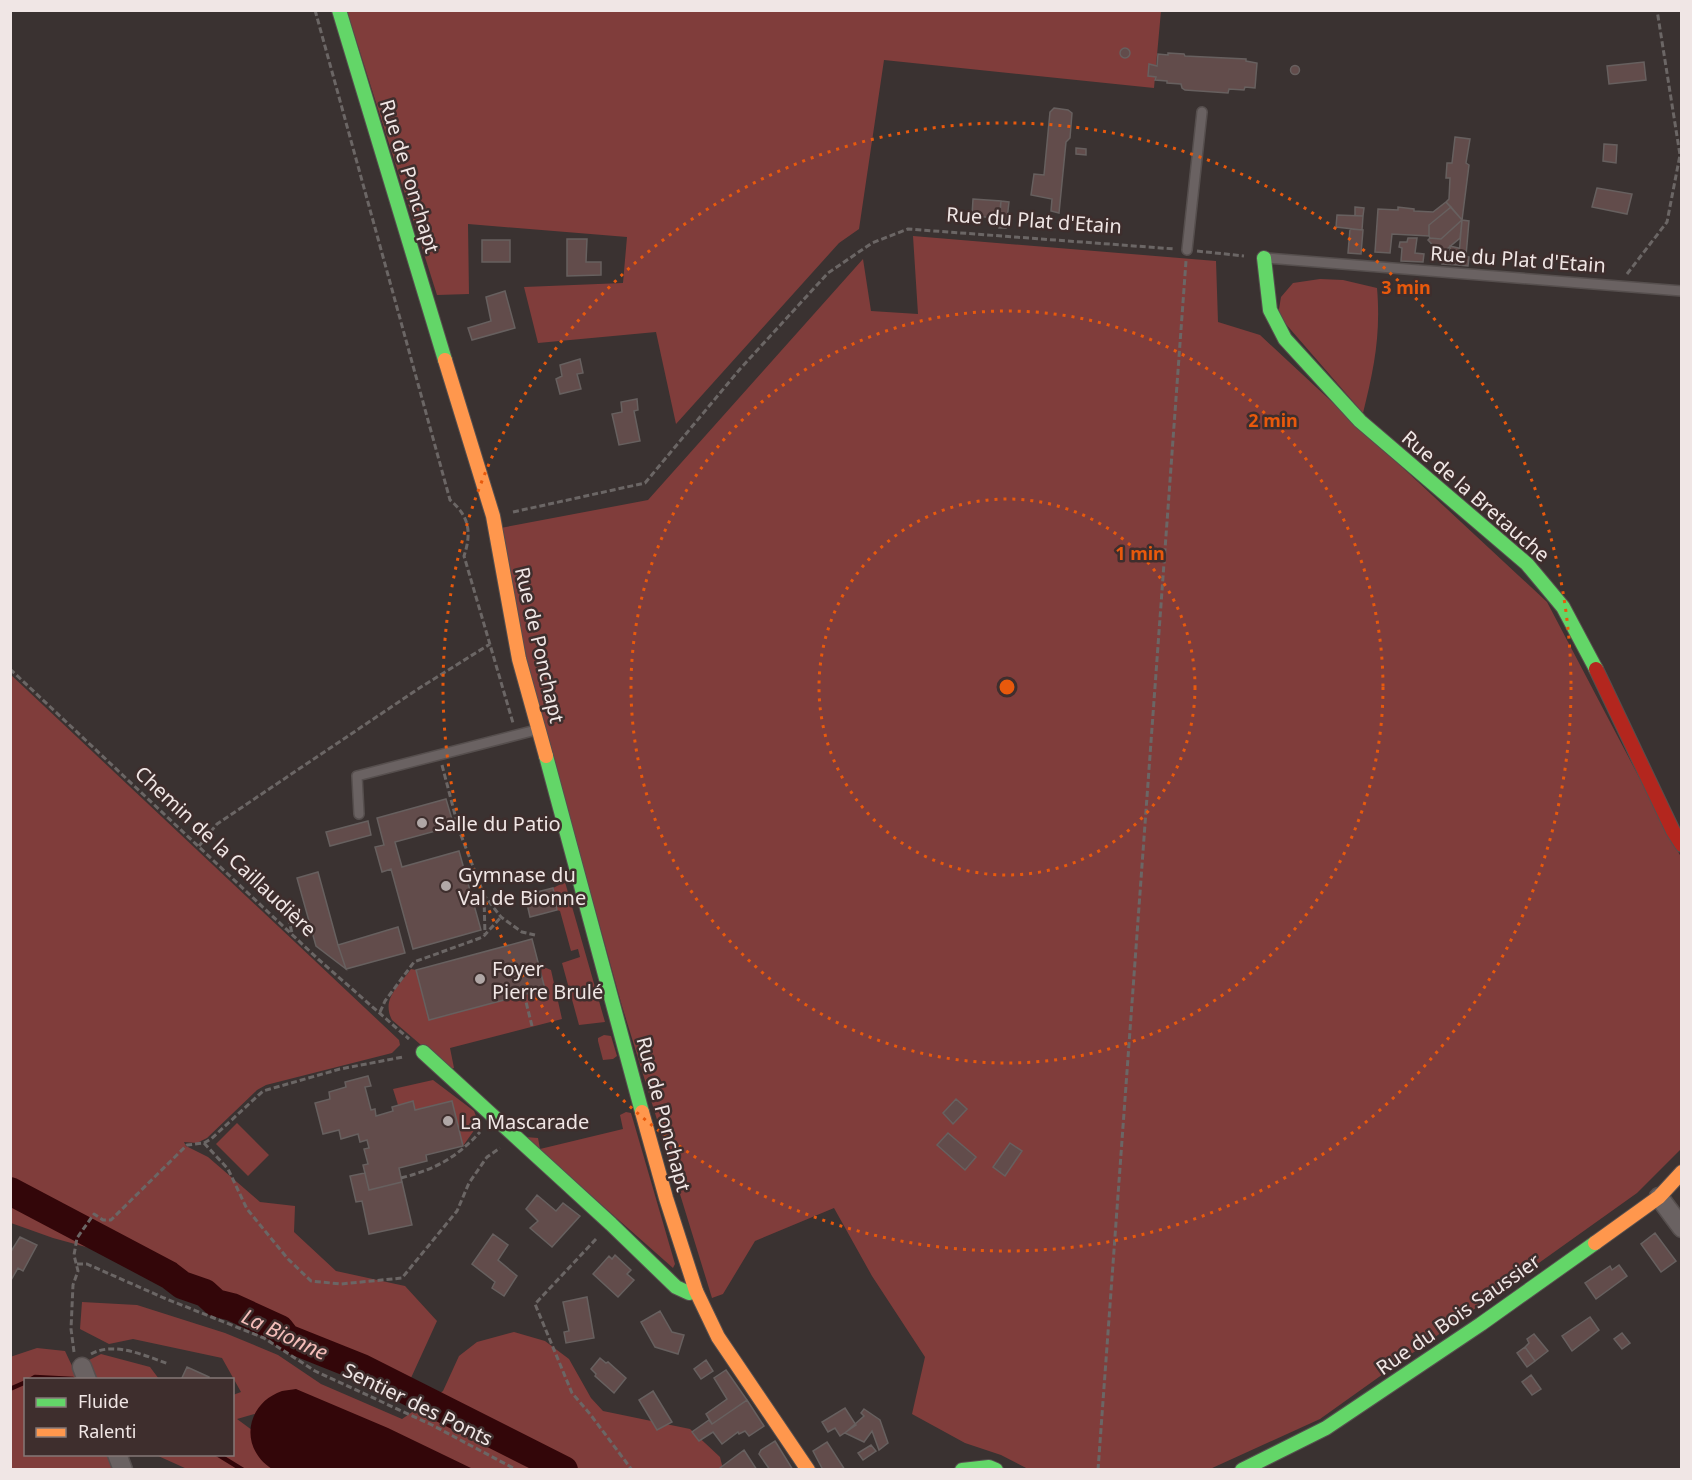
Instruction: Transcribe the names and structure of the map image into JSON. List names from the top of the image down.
{
  "streets": {
    "street": ["Rue de Ponchapt", "Rue de la Bretauche", "Rue du Bois Saussier"],
    "lane": ["Rue du Plat d'Etain"],
    "path": ["Chemin de la Caillaudière", "Sentier des Ponts"]
  },
  "crossings": [
    ["Rue de Ponchapt", "Rue du Plat d'Etain"],
    ["Rue du Plat d'Etain", "Rue de la Bretauche"]
  ],
  "water": ["La Bionne"],
  "places": [
    "Salle du Patio",
    "Gymnase du Val de Bionne",
    "Foyer Pierre Brulé",
    "La Mascarade"
  ],
  "legend": ["Fluide", "Ralenti"],
  "rings": ["3 min", "2 min", "1 min"]
}
